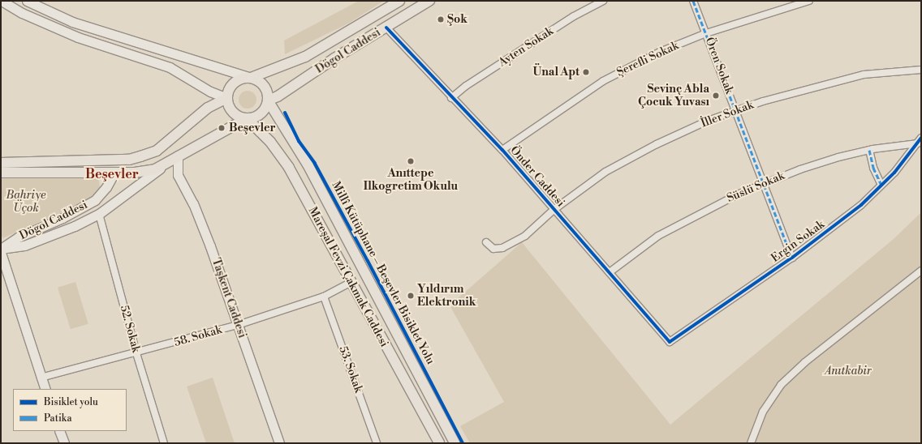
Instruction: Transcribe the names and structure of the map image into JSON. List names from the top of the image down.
{
  "streets": {
    "main road": ["Dögol Caddesi", "Mareşal Fevzi Çakmak Caddesi"],
    "street": [
      "Ayten Sokak",
      "Şerefli Sokak",
      "Ören Sokak",
      "İller Sokak",
      "Önder Caddesi",
      "Süslü Sokak",
      "Ergin Sokak",
      "Taşkent Caddesi",
      "52. Sokak",
      "58. Sokak",
      "53. Sokak"
    ],
    "cycle path": ["Millî Kütüphane – Beşevler Bisiklet Yolu"]
  },
  "crossings": [
    ["Ayten Sokak", "Önder Caddesi"],
    ["Dögol Caddesi", "Önder Caddesi"],
    ["Dögol Caddesi", "Mareşal Fevzi Çakmak Caddesi"],
    ["Dögol Caddesi", "Taşkent Caddesi"],
    ["Dögol Caddesi", "52. Sokak"],
    ["Şerefli Sokak", "Ören Sokak"],
    ["Şerefli Sokak", "Önder Caddesi"],
    ["Ören Sokak", "İller Sokak"],
    ["Ören Sokak", "Süslü Sokak"],
    ["Ören Sokak", "Ergin Sokak"],
    ["İller Sokak", "Önder Caddesi"],
    ["Önder Caddesi", "Süslü Sokak"],
    ["Önder Caddesi", "Ergin Sokak"],
    ["Süslü Sokak", "Ergin Sokak"],
    ["Mareşal Fevzi Çakmak Caddesi", "58. Sokak"],
    ["Taşkent Caddesi", "58. Sokak"],
    ["52. Sokak", "58. Sokak"],
    ["58. Sokak", "53. Sokak"]
  ],
  "districts": ["Beşevler"],
  "parks": ["Bahriye Üçok", "Anıtkabir"],
  "places": [
    "Şok",
    "Ünal Apt",
    "Sevinç Abla Çocuk Yuvası",
    "Beşevler",
    "Anıttepe Ilkogretim Okulu",
    "Yıldırım Elektronik"
  ],
  "legend": ["Bisiklet yolu", "Patika"]
}
